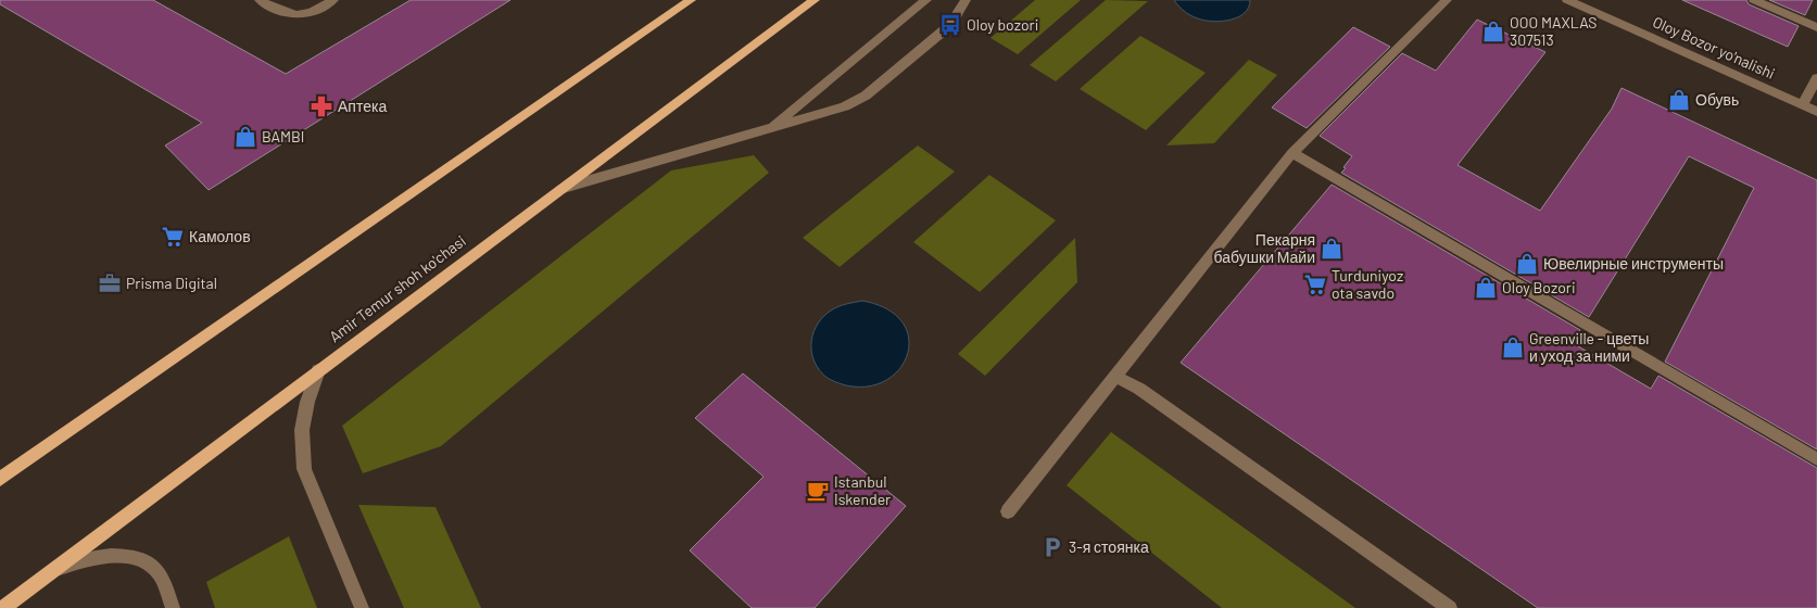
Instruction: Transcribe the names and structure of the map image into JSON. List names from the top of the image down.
{
  "streets": {
    "main road": ["Amir Temur shoh ko'chasi"],
    "street": ["Oloy Bozor yo'nalishi"]
  },
  "places": {
    "bus stop": ["Oloy bozori"],
    "shop": [
      "OOO MAXLAS 307513",
      "Обувь",
      "BAMBI",
      "Пекарня бабушки Майи",
      "Ювелирные инструменты",
      "Oloy Bozori",
      "Greenville - цветы и уход за ними"
    ],
    "pharmacy": ["Аптека"],
    "supermarket": ["Камолов", "Turduniyoz ota savdo"],
    "office": ["Prisma Digital"],
    "cafe": ["Istanbul Iskender"],
    "parking": ["3-я стоянка"]
  }
}
